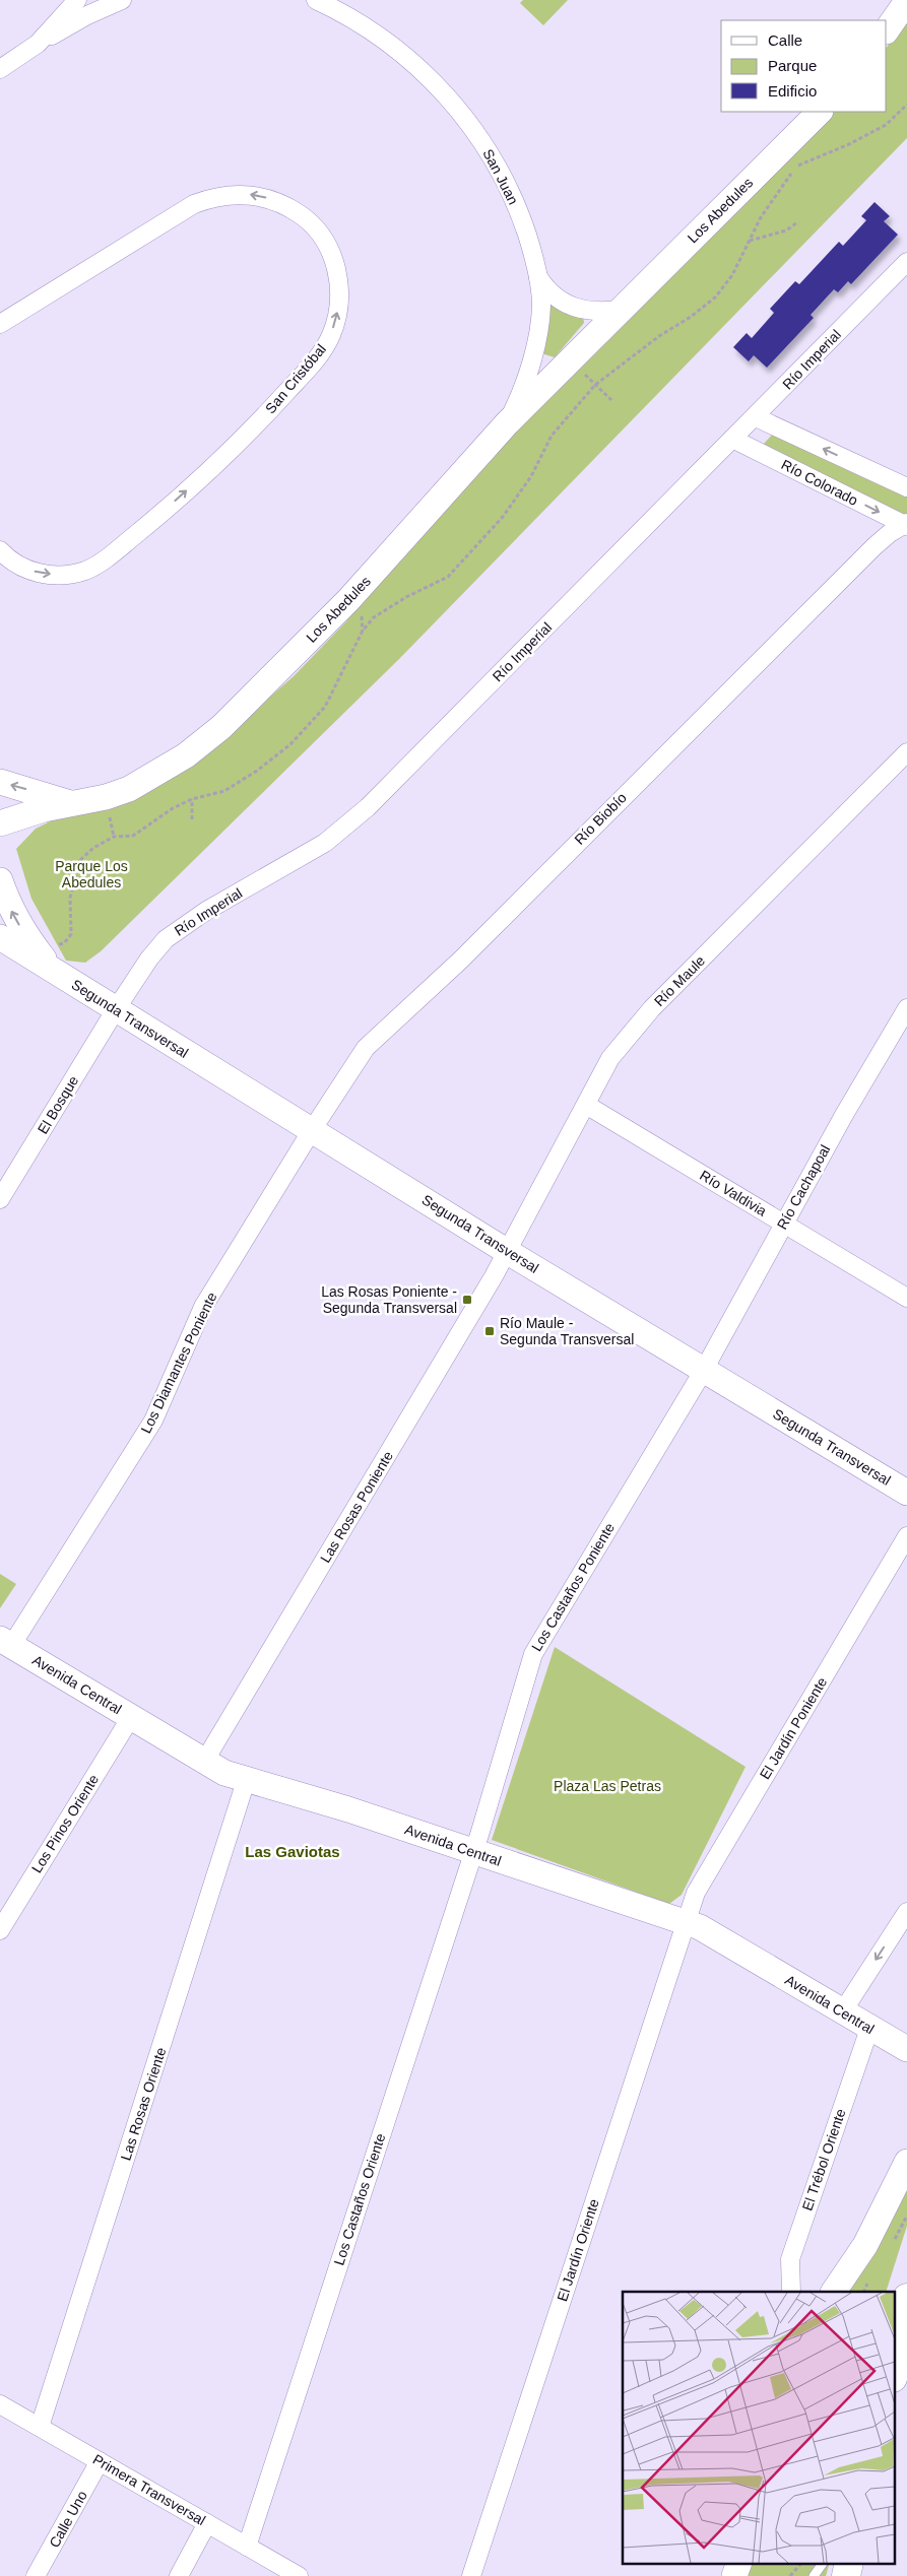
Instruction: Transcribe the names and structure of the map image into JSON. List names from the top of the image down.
{
  "streets": {
    "street": [
      "San Juan",
      "Los Abedules",
      "Río Imperial",
      "San Cristóbal",
      "Río Colorado",
      "Río Biobío",
      "Río Maule",
      "Segunda Transversal",
      "El Bosque",
      "Río Cachapoal",
      "Río Valdivia",
      "Los Diamantes Poniente",
      "Las Rosas Poniente",
      "Los Castaños Poniente",
      "Avenida Central",
      "El Jardín Poniente",
      "Los Pinos Oriente",
      "Las Rosas Oriente",
      "El Trébol Oriente",
      "Los Castaños Oriente",
      "El Jardín Oriente",
      "Primera Transversal",
      "Calle Uno"
    ]
  },
  "crossings": [
    ["San Juan", "Los Abedules"],
    ["Río Imperial", "Río Colorado"],
    ["Río Imperial", "Segunda Transversal"],
    ["Río Imperial", "El Bosque"],
    ["Río Colorado", "Río Biobío"],
    ["Río Biobío", "Segunda Transversal"],
    ["Río Biobío", "Los Diamantes Poniente"],
    ["Río Maule", "Segunda Transversal"],
    ["Río Maule", "Río Valdivia"],
    ["Río Maule", "Las Rosas Poniente"],
    ["Segunda Transversal", "El Bosque"],
    ["Segunda Transversal", "Río Cachapoal"],
    ["Segunda Transversal", "Los Diamantes Poniente"],
    ["Segunda Transversal", "Las Rosas Poniente"],
    ["Segunda Transversal", "Los Castaños Poniente"],
    ["Río Cachapoal", "Río Valdivia"],
    ["Río Cachapoal", "Los Castaños Poniente"],
    ["Los Diamantes Poniente", "Avenida Central"],
    ["Las Rosas Poniente", "Avenida Central"],
    ["Los Castaños Poniente", "Avenida Central"],
    ["Los Castaños Poniente", "Los Castaños Oriente"],
    ["Avenida Central", "El Jardín Poniente"],
    ["Avenida Central", "Los Pinos Oriente"],
    ["Avenida Central", "Las Rosas Oriente"],
    ["Avenida Central", "El Trébol Oriente"],
    ["Avenida Central", "Los Castaños Oriente"],
    ["Avenida Central", "El Jardín Oriente"],
    ["El Jardín Poniente", "El Jardín Oriente"],
    ["Las Rosas Oriente", "Primera Transversal"],
    ["Los Castaños Oriente", "Primera Transversal"],
    ["Primera Transversal", "Calle Uno"]
  ],
  "districts": ["Las Gaviotas"],
  "parks": ["Parque Los Abedules", "Plaza Las Petras"],
  "places": {
    "transit": ["Las Rosas Poniente - Segunda Transversal", "Río Maule - Segunda Transversal"]
  },
  "legend": ["Calle", "Parque", "Edificio"]
}
